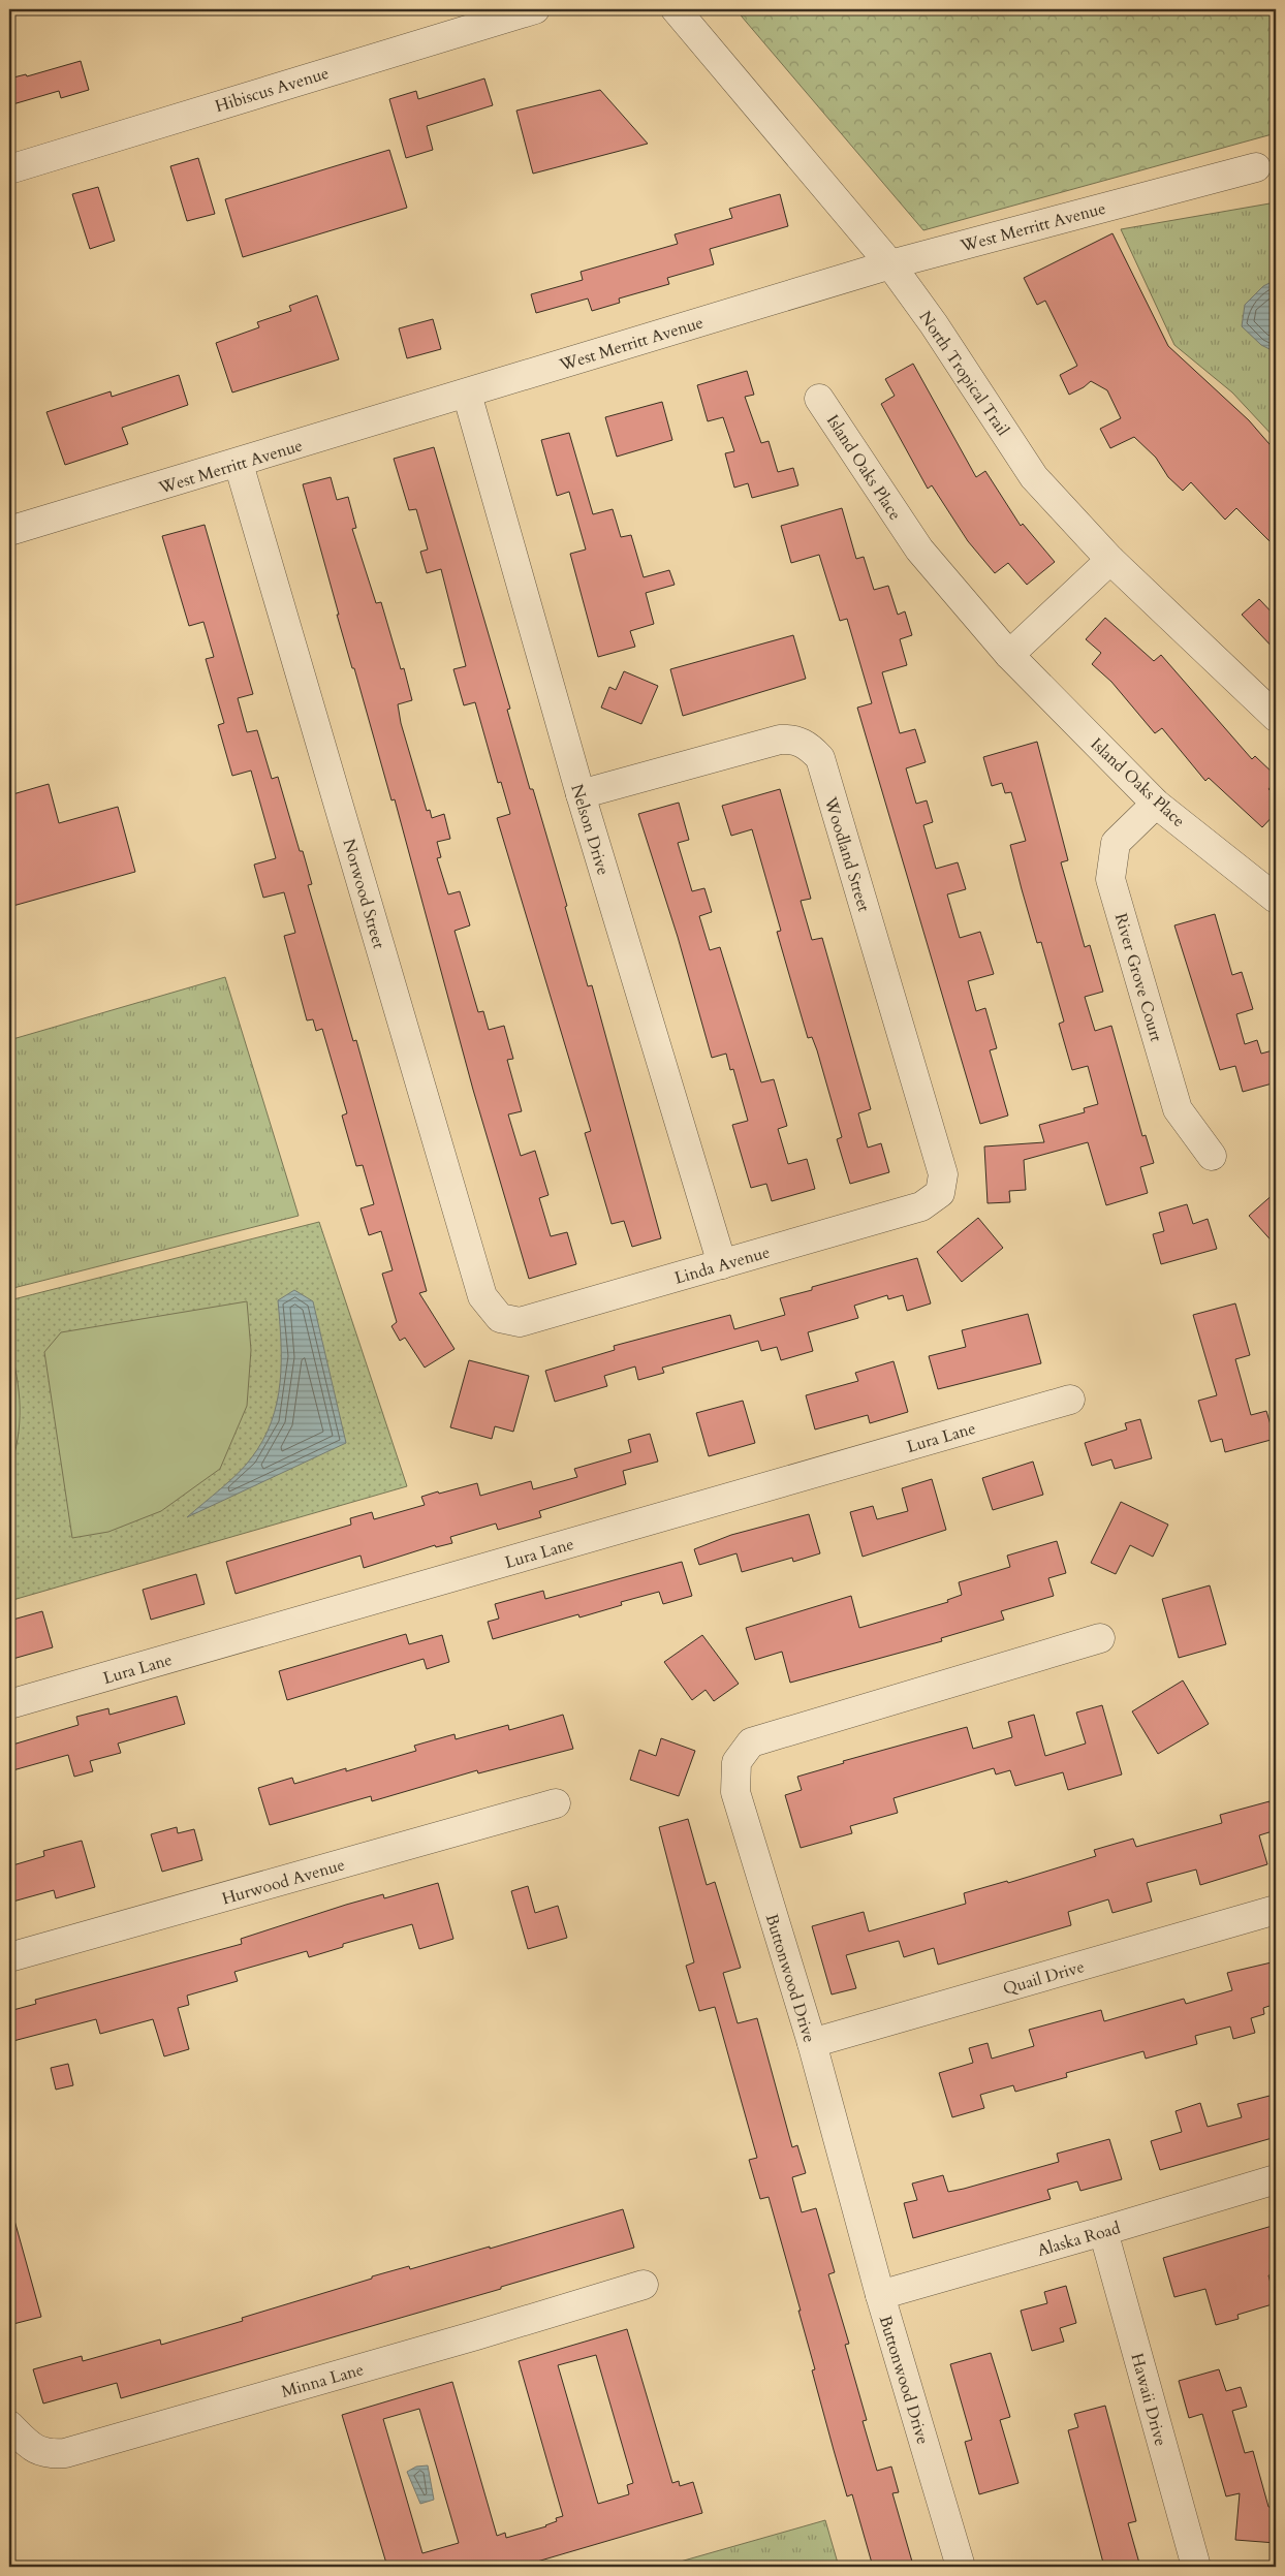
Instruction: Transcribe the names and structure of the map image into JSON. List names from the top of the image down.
{
  "streets": {
    "street": [
      "Hibiscus Avenue",
      "West Merritt Avenue",
      "North Tropical Trail",
      "Island Oaks Place",
      "Nelson Drive",
      "Woodland Street",
      "Norwood Street",
      "River Grove Court",
      "Linda Avenue",
      "Lura Lane",
      "Hurwood Avenue",
      "Quail Drive",
      "Buttonwood Drive",
      "Alaska Road",
      "Minna Lane",
      "Hawaii Drive"
    ]
  },
  "crossings": [
    ["West Merritt Avenue", "North Tropical Trail"],
    ["West Merritt Avenue", "Nelson Drive"],
    ["West Merritt Avenue", "Norwood Street"],
    ["Island Oaks Place", "River Grove Court"],
    ["Nelson Drive", "Woodland Street"],
    ["Nelson Drive", "Linda Avenue"],
    ["Woodland Street", "Linda Avenue"],
    ["Norwood Street", "Linda Avenue"],
    ["Quail Drive", "Buttonwood Drive"],
    ["Buttonwood Drive", "Alaska Road"],
    ["Alaska Road", "Hawaii Drive"]
  ]
}
